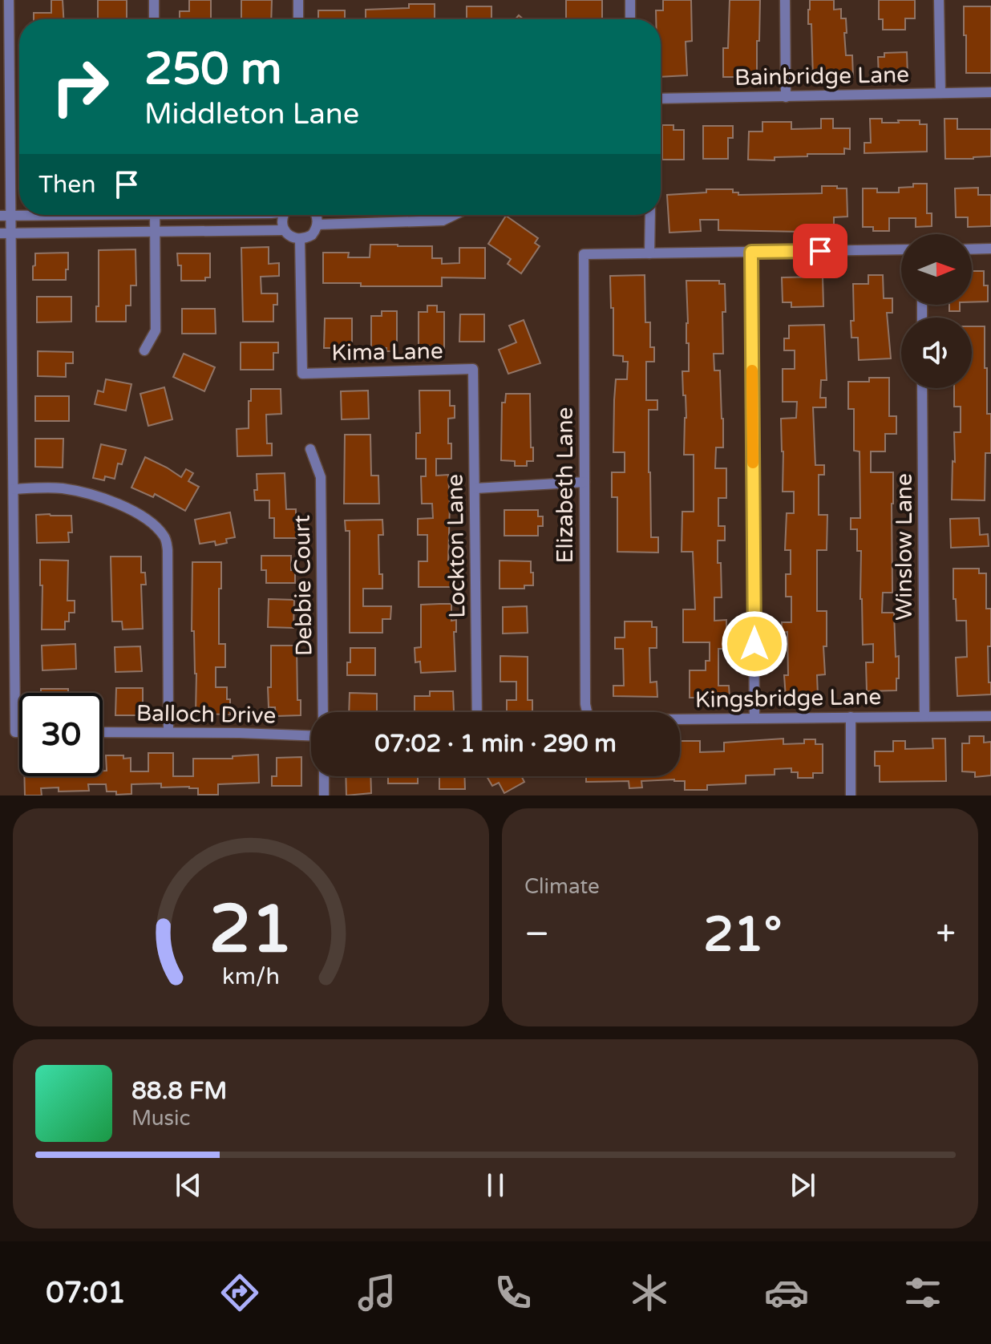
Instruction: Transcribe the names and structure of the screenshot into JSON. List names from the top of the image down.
{
  "streets": {
    "street": [
      "Bainbridge Lane",
      "Kima Lane",
      "Elizabeth Lane",
      "Lockton Lane",
      "Winslow Lane",
      "Debbie Court",
      "Kingsbridge Lane",
      "Balloch Drive"
    ]
  },
  "crossings": [
    ["Kima Lane", "Lockton Lane"],
    ["Winslow Lane", "Kingsbridge Lane"]
  ],
  "north": "right",
  "page": {
    "turn": ["250 m", "Middleton Lane"],
    "then": "Then",
    "limit": "30",
    "trip": "07:02 · 1 min · 290 m",
    "tile": "Climate",
    "heat": ["−", "21°", "+"],
    "song": ["88.8 FM", "Music"],
    "tabs": "07:01",
    "gauge": ["21", "km/h"]
  }
}
